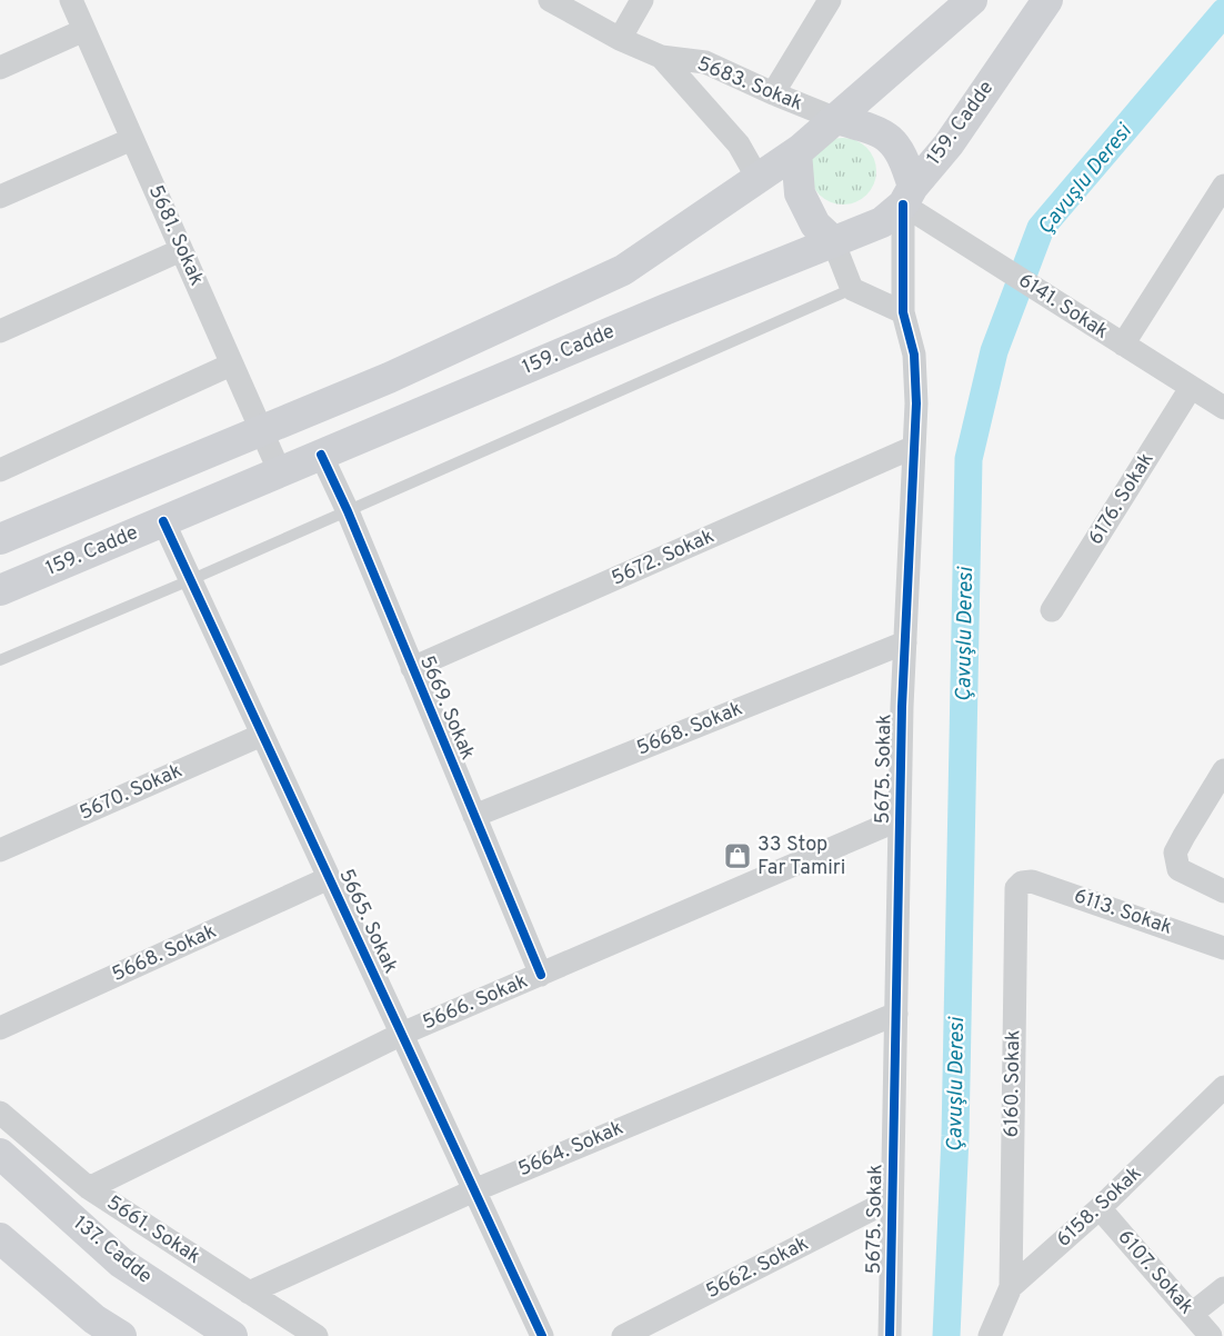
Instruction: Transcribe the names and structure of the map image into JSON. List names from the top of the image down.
{
  "streets": {
    "main road": ["159. Cadde", "137. Cadde"],
    "street": [
      "5683. Sokak",
      "5681. Sokak",
      "6141. Sokak",
      "6176. Sokak",
      "5672. Sokak",
      "5669. Sokak",
      "5668. Sokak",
      "5675. Sokak",
      "5670. Sokak",
      "6113. Sokak",
      "5665. Sokak",
      "5666. Sokak",
      "6160. Sokak",
      "5664. Sokak",
      "6158. Sokak",
      "5661. Sokak",
      "5662. Sokak",
      "6107. Sokak"
    ]
  },
  "crossings": [
    ["5683. Sokak", "159. Cadde"],
    ["5683. Sokak", "6141. Sokak"],
    ["5683. Sokak", "5675. Sokak"],
    ["159. Cadde", "5681. Sokak"],
    ["159. Cadde", "6141. Sokak"],
    ["159. Cadde", "5669. Sokak"],
    ["159. Cadde", "5675. Sokak"],
    ["159. Cadde", "5665. Sokak"],
    ["6141. Sokak", "6176. Sokak"],
    ["6141. Sokak", "5675. Sokak"],
    ["5672. Sokak", "5669. Sokak"],
    ["5672. Sokak", "5675. Sokak"],
    ["5669. Sokak", "5668. Sokak"],
    ["5669. Sokak", "5666. Sokak"],
    ["5668. Sokak", "5675. Sokak"],
    ["5668. Sokak", "5665. Sokak"],
    ["5675. Sokak", "5666. Sokak"],
    ["5675. Sokak", "5664. Sokak"],
    ["5675. Sokak", "5662. Sokak"],
    ["5670. Sokak", "5665. Sokak"],
    ["6113. Sokak", "6160. Sokak"],
    ["5665. Sokak", "5666. Sokak"],
    ["5665. Sokak", "5664. Sokak"],
    ["5666. Sokak", "5661. Sokak"],
    ["6160. Sokak", "6158. Sokak"],
    ["5664. Sokak", "5661. Sokak"],
    ["6158. Sokak", "6107. Sokak"]
  ],
  "water": ["Çavuşlu Deresi"],
  "places": {
    "shop": ["33 Stop Far Tamiri"]
  }
}
